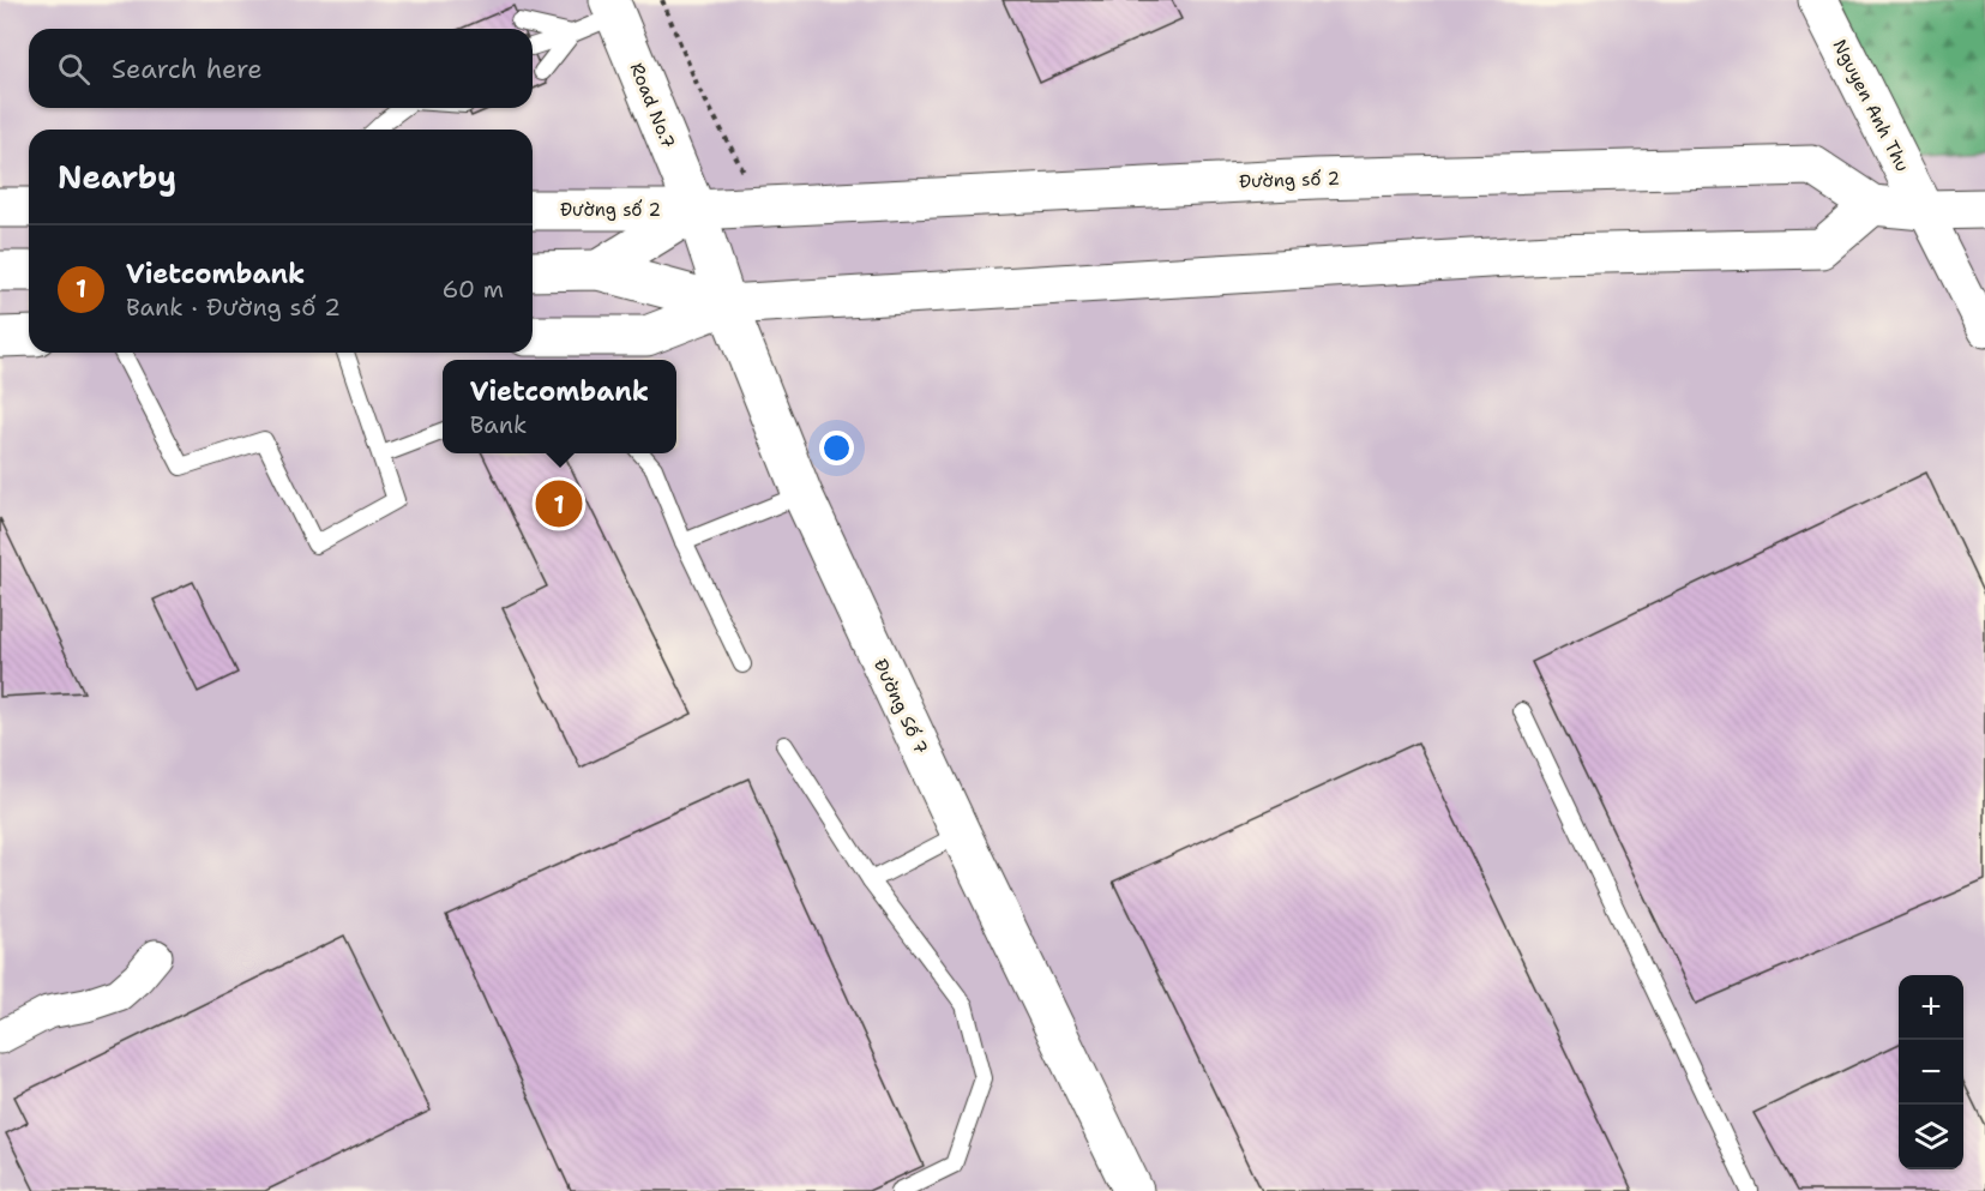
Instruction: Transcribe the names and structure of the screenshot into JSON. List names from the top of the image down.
{
  "streets": {
    "main road": [
      "Road No.7",
      "Nguyen Anh Thu",
      "Đường số 2",
      "Đường Số 7"
    ]
  },
  "crossings": [
    ["Road No.7", "Đường số 2"],
    ["Road No.7", "Đường Số 7"],
    ["Nguyen Anh Thu", "Đường số 2"],
    ["Đường số 2", "Đường Số 7"]
  ],
  "page": {
    "search": "Search here",
    "heading": "Nearby",
    "list": [
      {
        "mark": "1",
        "name": "Vietcombank",
        "note": "Bank · Đường số 2",
        "value": "60 m"
      }
    ],
    "popup": ["Vietcombank", "Bank"],
    "pins": "1",
    "map_buttons": ["+", "−"]
  }
}
